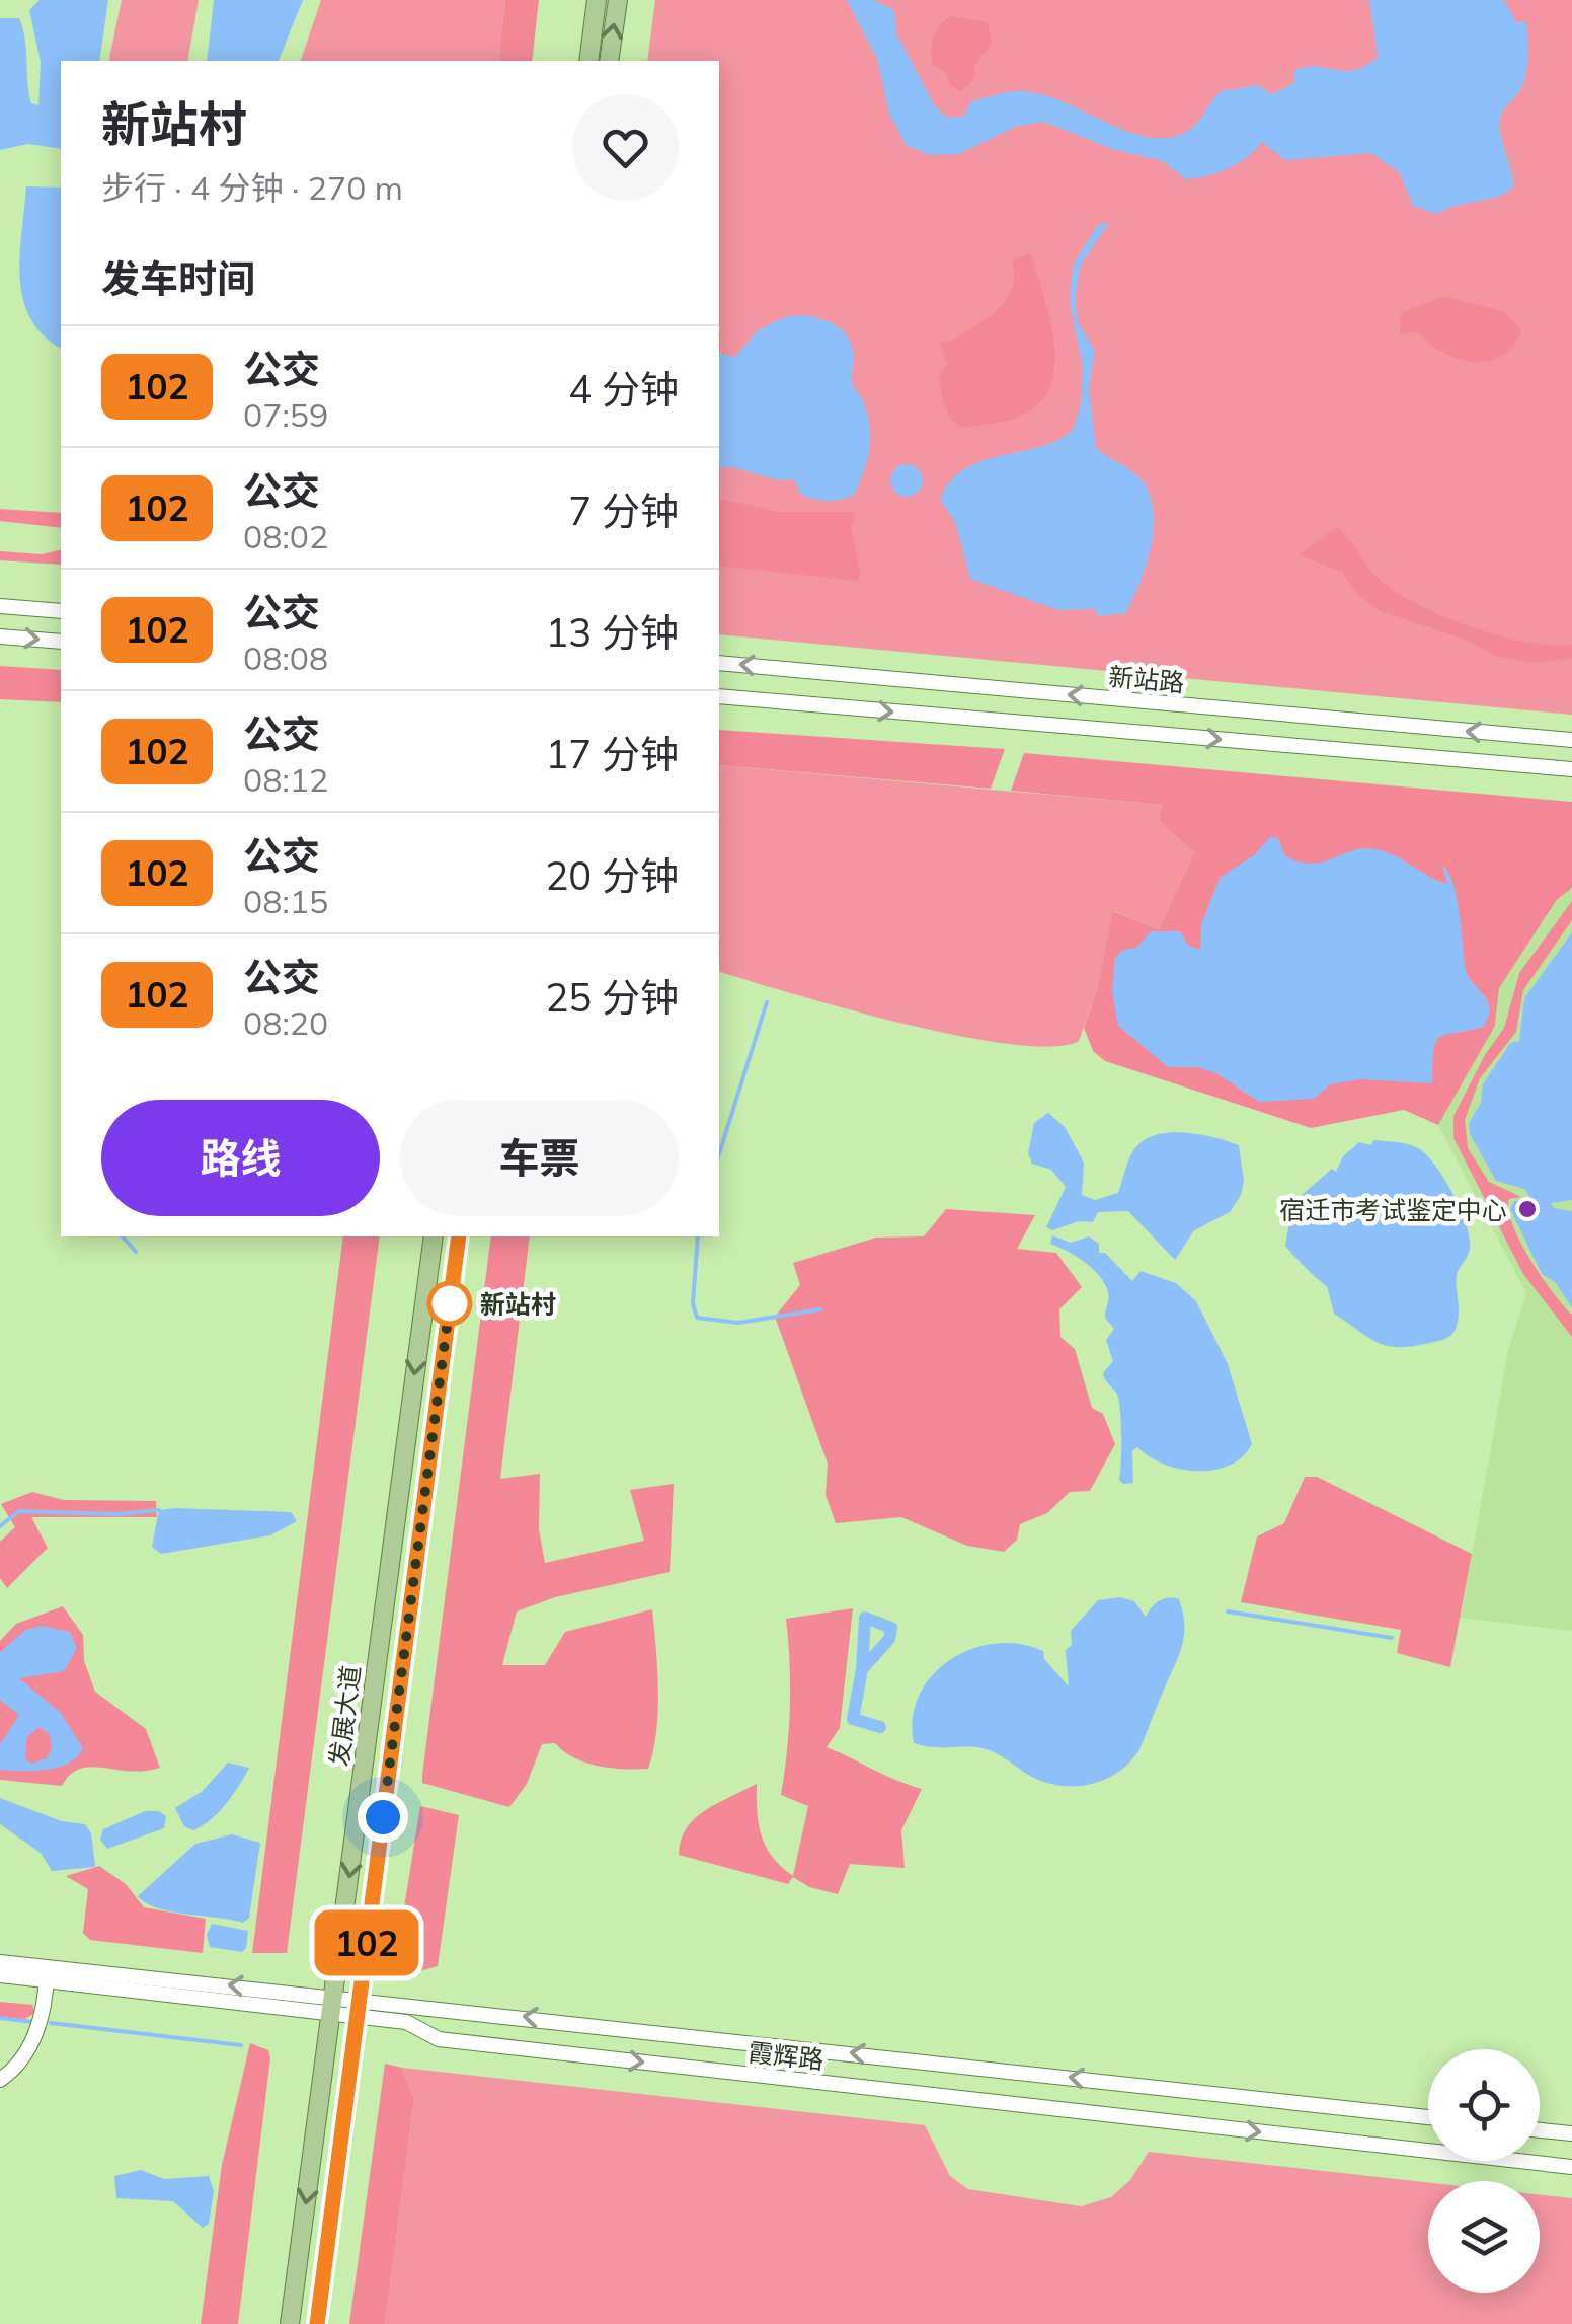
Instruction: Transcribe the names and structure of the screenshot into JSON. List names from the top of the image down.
{
  "streets": {
    "main road": ["发展大道"],
    "street": ["新站路", "霞辉路"]
  },
  "crossings": [
    ["发展大道", "霞辉路"]
  ],
  "places": ["宿迁市考试鉴定中心", "新站村"],
  "lines": ["bus line 102"],
  "page": {
    "on_map": "102",
    "heading": [
      ["新站村", "步行 · 4 分钟 · 270 m"],
      "发车时间"
    ],
    "list": [
      {
        "mark": "102",
        "name": "公交",
        "note": "07:59",
        "value": "4 分钟"
      },
      {
        "mark": "102",
        "name": "公交",
        "note": "08:02",
        "value": "7 分钟"
      },
      {
        "mark": "102",
        "name": "公交",
        "note": "08:08",
        "value": "13 分钟"
      },
      {
        "mark": "102",
        "name": "公交",
        "note": "08:12",
        "value": "17 分钟"
      },
      {
        "mark": "102",
        "name": "公交",
        "note": "08:15",
        "value": "20 分钟"
      },
      {
        "mark": "102",
        "name": "公交",
        "note": "08:20",
        "value": "25 分钟"
      }
    ],
    "buttons": ["路线", "车票"]
  }
}
